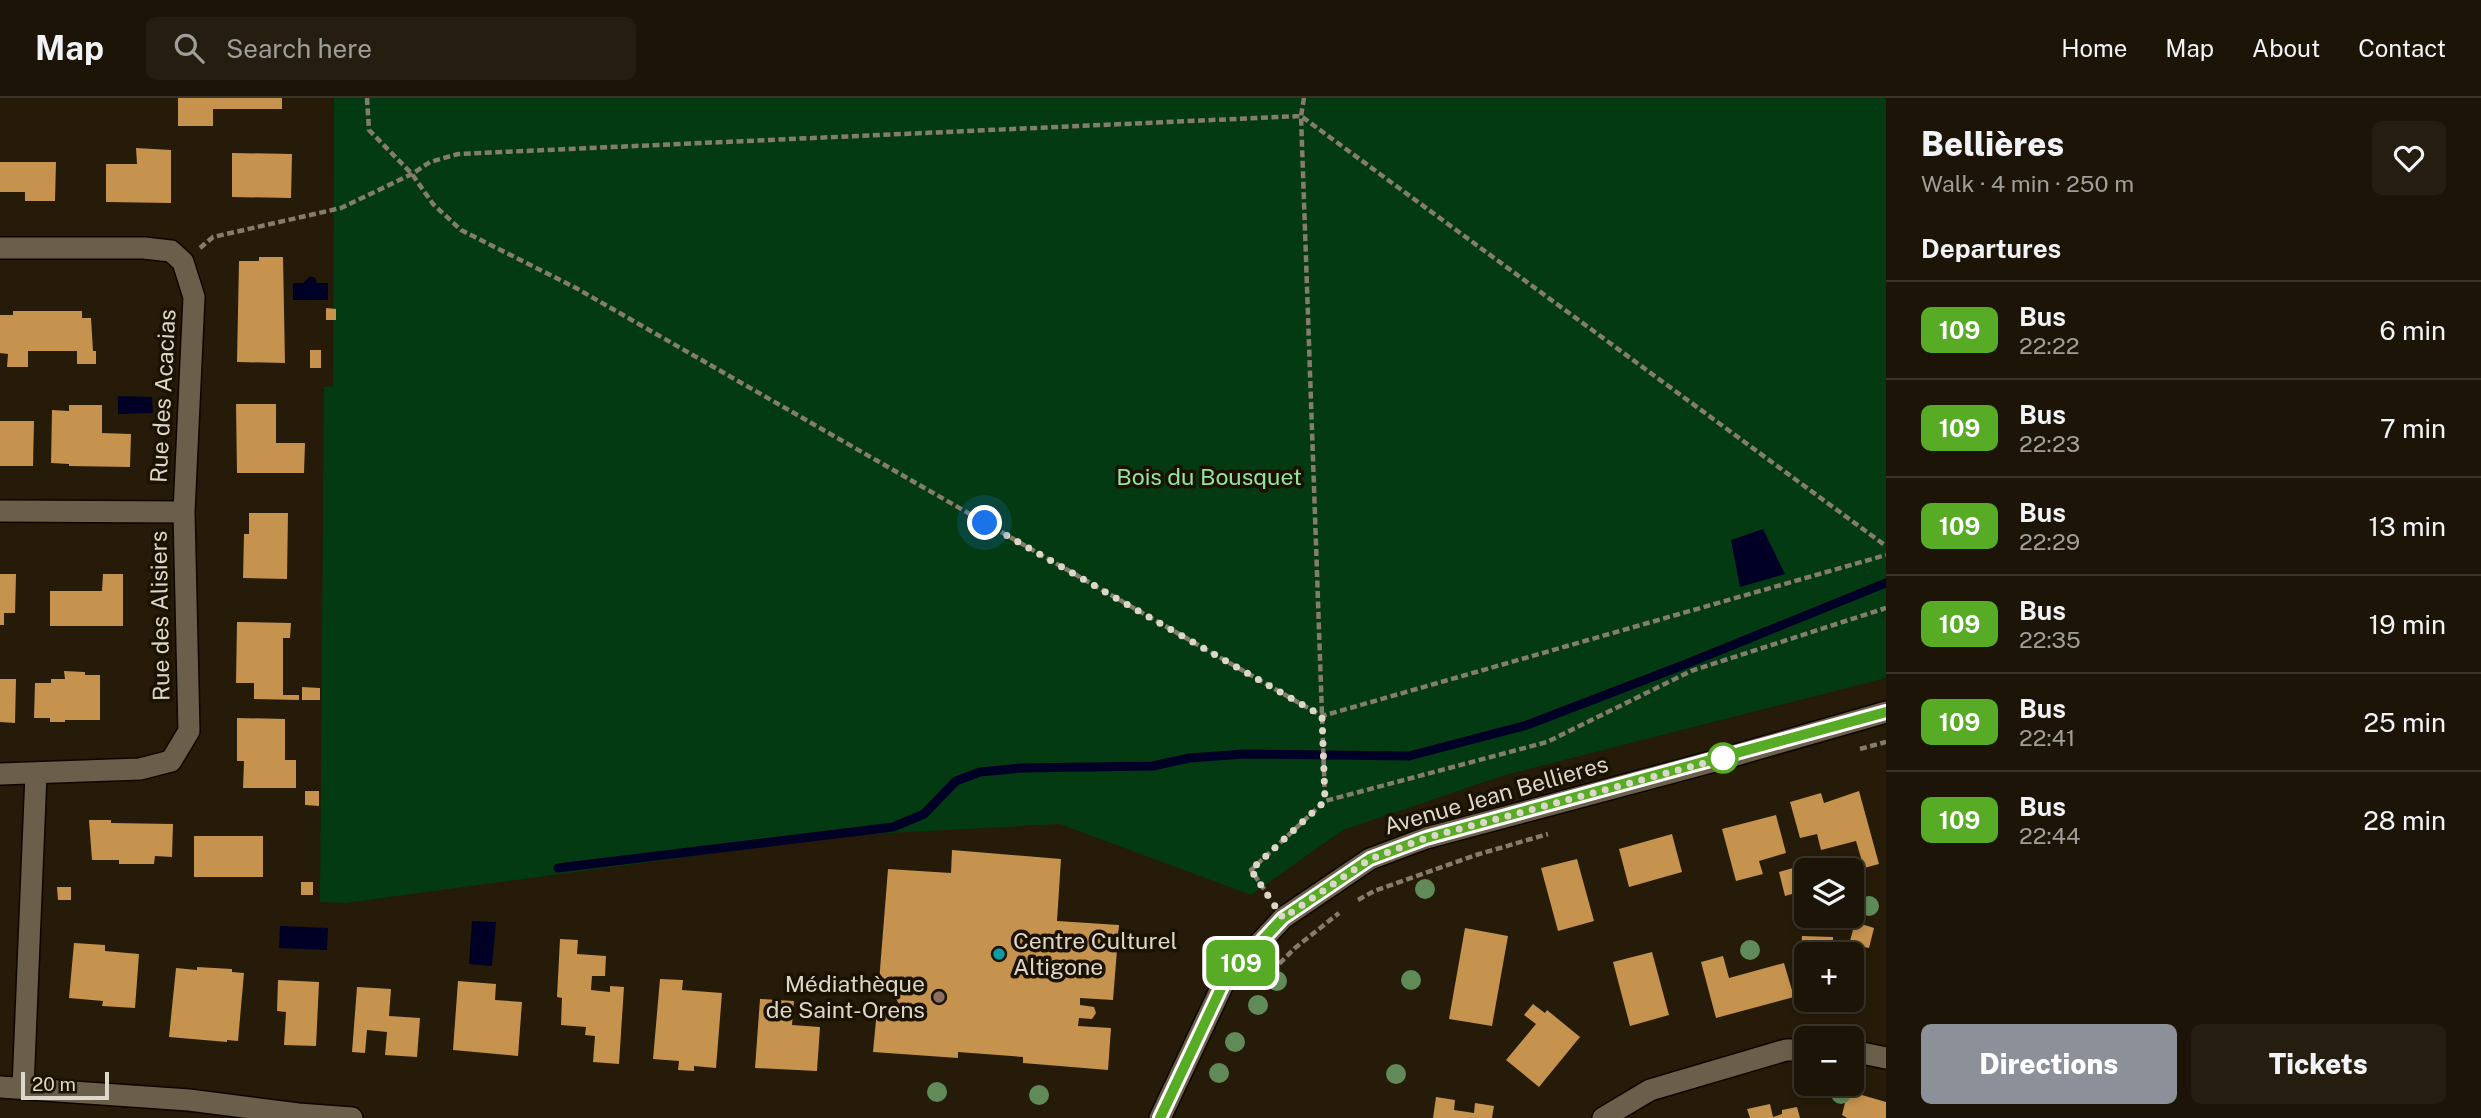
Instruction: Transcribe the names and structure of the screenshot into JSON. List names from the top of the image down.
{
  "streets": {
    "street": ["Rue des Acacias", "Rue des Alisiers", "Avenue Jean Bellieres"]
  },
  "crossings": [
    ["Rue des Acacias", "Rue des Alisiers"]
  ],
  "parks": ["Bois du Bousquet"],
  "places": ["Centre Culturel Altigone", "Médiathèque de Saint-Orens"],
  "lines": ["bus line 109"],
  "scale_bar": "20 m",
  "page": {
    "header": "Map",
    "search": "Search here",
    "nav": [
      "Home",
      "Map",
      "About",
      "Contact"
    ],
    "on_map": "109",
    "heading": [
      ["Bellières", "Walk · 4 min · 250 m"],
      "Departures"
    ],
    "list": [
      {
        "mark": "109",
        "name": "Bus",
        "note": "22:22",
        "value": "6 min"
      },
      {
        "mark": "109",
        "name": "Bus",
        "note": "22:23",
        "value": "7 min"
      },
      {
        "mark": "109",
        "name": "Bus",
        "note": "22:29",
        "value": "13 min"
      },
      {
        "mark": "109",
        "name": "Bus",
        "note": "22:35",
        "value": "19 min"
      },
      {
        "mark": "109",
        "name": "Bus",
        "note": "22:41",
        "value": "25 min"
      },
      {
        "mark": "109",
        "name": "Bus",
        "note": "22:44",
        "value": "28 min"
      }
    ],
    "map_buttons": ["+", "−"],
    "buttons": ["Directions", "Tickets"],
    "scale": "20 m"
  }
}
